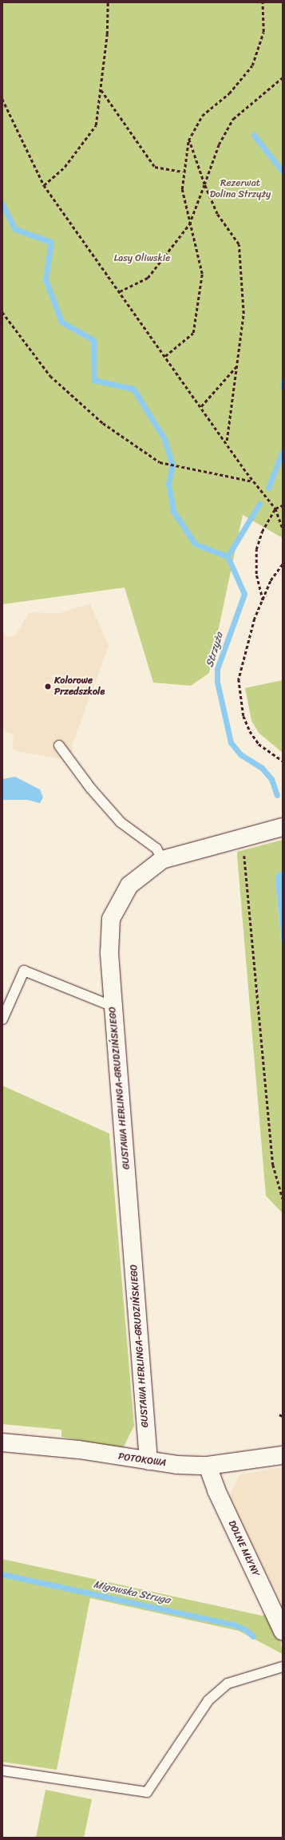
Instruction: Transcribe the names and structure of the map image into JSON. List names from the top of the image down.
{
  "streets": {
    "street": ["GUSTAWA HERLINGA-GRUDZIŃSKIEGO", "POTOKOWA", "DOLNE MŁYNY"]
  },
  "crossings": [
    ["GUSTAWA HERLINGA-GRUDZIŃSKIEGO", "POTOKOWA"],
    ["POTOKOWA", "DOLNE MŁYNY"]
  ],
  "water": ["Strzyża", "Migowska Struga"],
  "parks": ["Rezerwat Dolina Strzyży", "Lasy Oliwskie"],
  "places": ["Kolorowe Przedszkole"]
}
